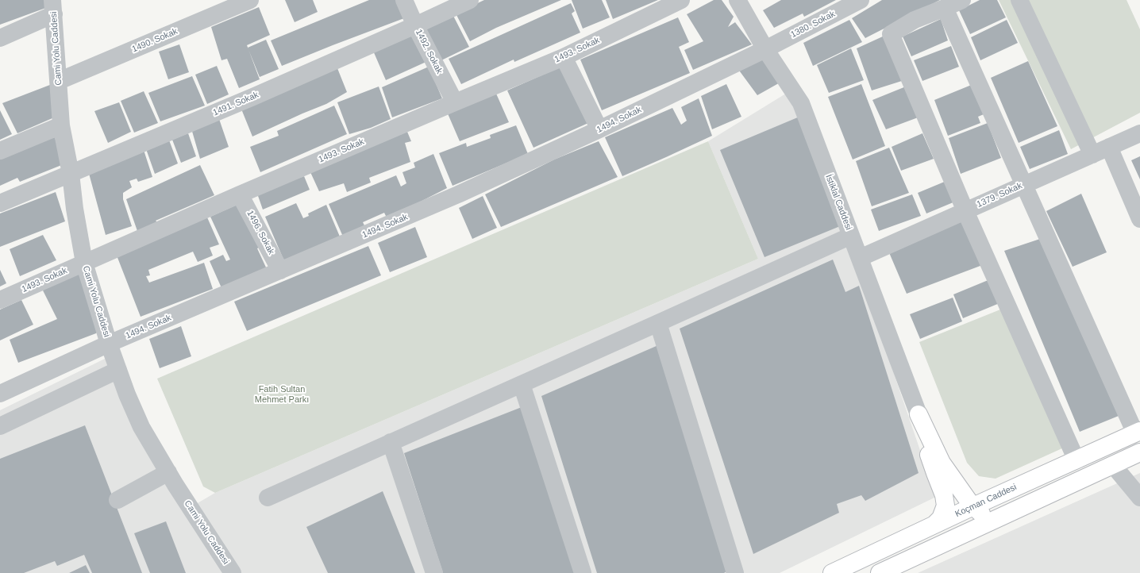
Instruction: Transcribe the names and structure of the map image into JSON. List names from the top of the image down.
{
  "streets": {
    "main road": ["Koçman Caddesi"],
    "street": [
      "1380. Sokak",
      "1490. Sokak",
      "Cami Yolu Caddesi",
      "1493. Sokak",
      "1492. Sokak",
      "1491. Sokak",
      "1494. Sokak",
      "1379. Sokak",
      "İstiklal Caddesi",
      "1496. Sokak"
    ]
  },
  "crossings": [
    ["1380. Sokak", "1494. Sokak"],
    ["1380. Sokak", "İstiklal Caddesi"],
    ["1490. Sokak", "Cami Yolu Caddesi"],
    ["Cami Yolu Caddesi", "1493. Sokak"],
    ["Cami Yolu Caddesi", "1491. Sokak"],
    ["Cami Yolu Caddesi", "1494. Sokak"],
    ["1493. Sokak", "1492. Sokak"],
    ["1493. Sokak", "1496. Sokak"],
    ["1492. Sokak", "1491. Sokak"],
    ["1494. Sokak", "İstiklal Caddesi"],
    ["1494. Sokak", "1496. Sokak"],
    ["1379. Sokak", "İstiklal Caddesi"]
  ],
  "parks": ["Fatih Sultan Mehmet Parkı"]
}
